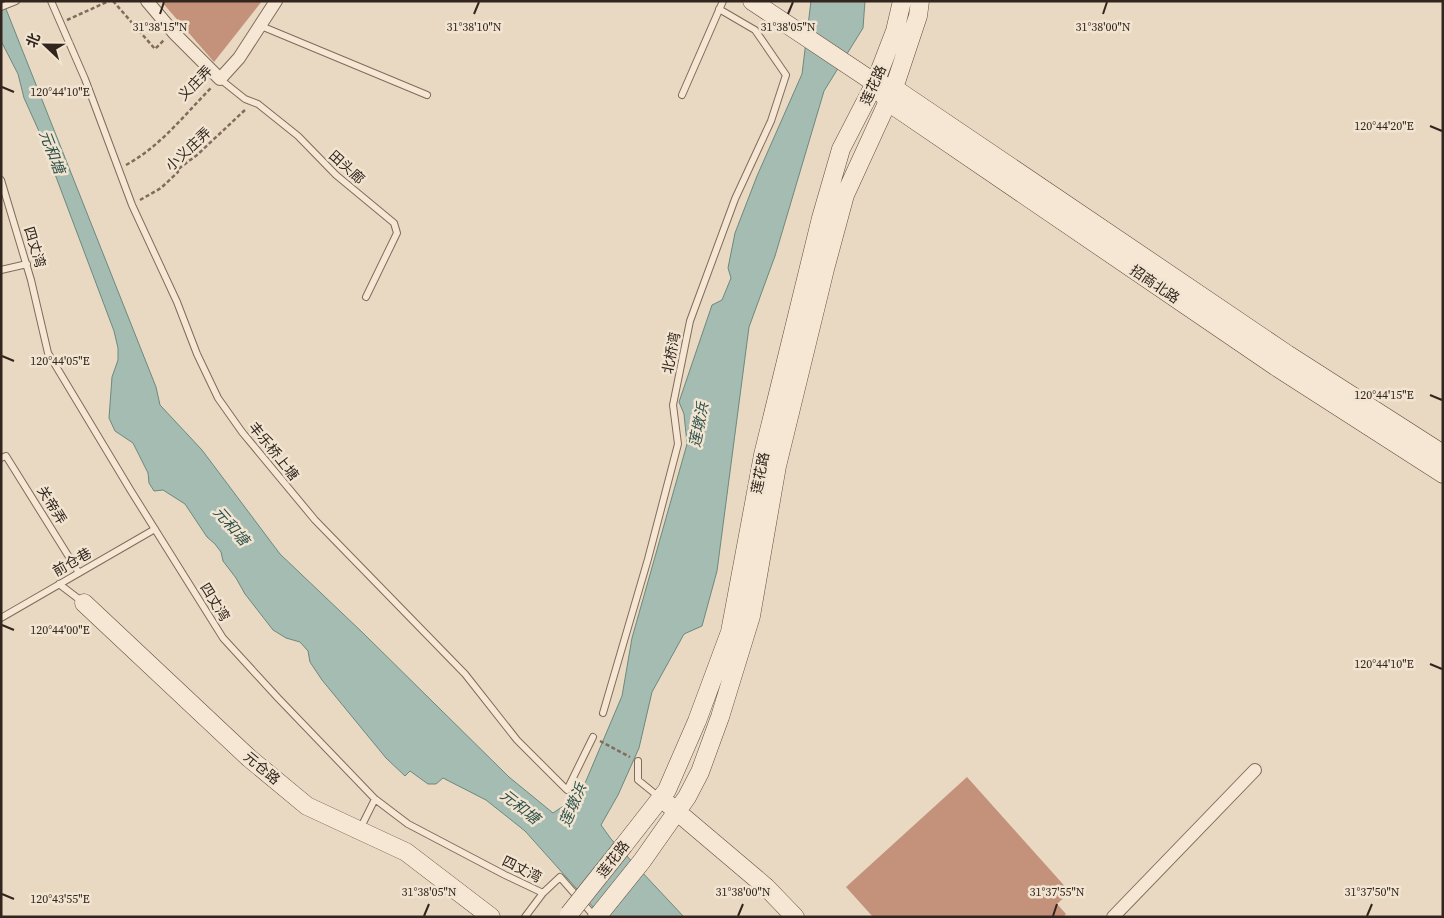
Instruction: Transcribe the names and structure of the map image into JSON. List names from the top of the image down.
{
  "streets": {
    "street": [
      "义庄弄",
      "莲花路",
      "招商北路",
      "元仓路"
    ],
    "lane": [
      "田头廊",
      "四丈湾",
      "北桥湾",
      "丰乐桥上塘",
      "关帝弄",
      "前仓巷"
    ],
    "path": ["小义庄弄"]
  },
  "crossings": [
    ["义庄弄", "田头廊"],
    ["义庄弄", "丰乐桥上塘"],
    ["莲花路", "招商北路"],
    ["小义庄弄", "田头廊"],
    ["小义庄弄", "丰乐桥上塘"],
    ["四丈湾", "前仓巷"],
    ["关帝弄", "前仓巷"],
    ["前仓巷", "元仓路"]
  ],
  "water": ["元和塘", "莲墩浜"],
  "north": "left",
  "coordinates": [
    "31°38'15\"N",
    "31°38'10\"N",
    "31°38'05\"N",
    "31°38'00\"N",
    "120°44'10\"E",
    "120°44'20\"E",
    "120°44'05\"E",
    "120°44'15\"E",
    "120°44'00\"E",
    "31°37'55\"N",
    "31°37'50\"N",
    "120°43'55\"E"
  ]
}
